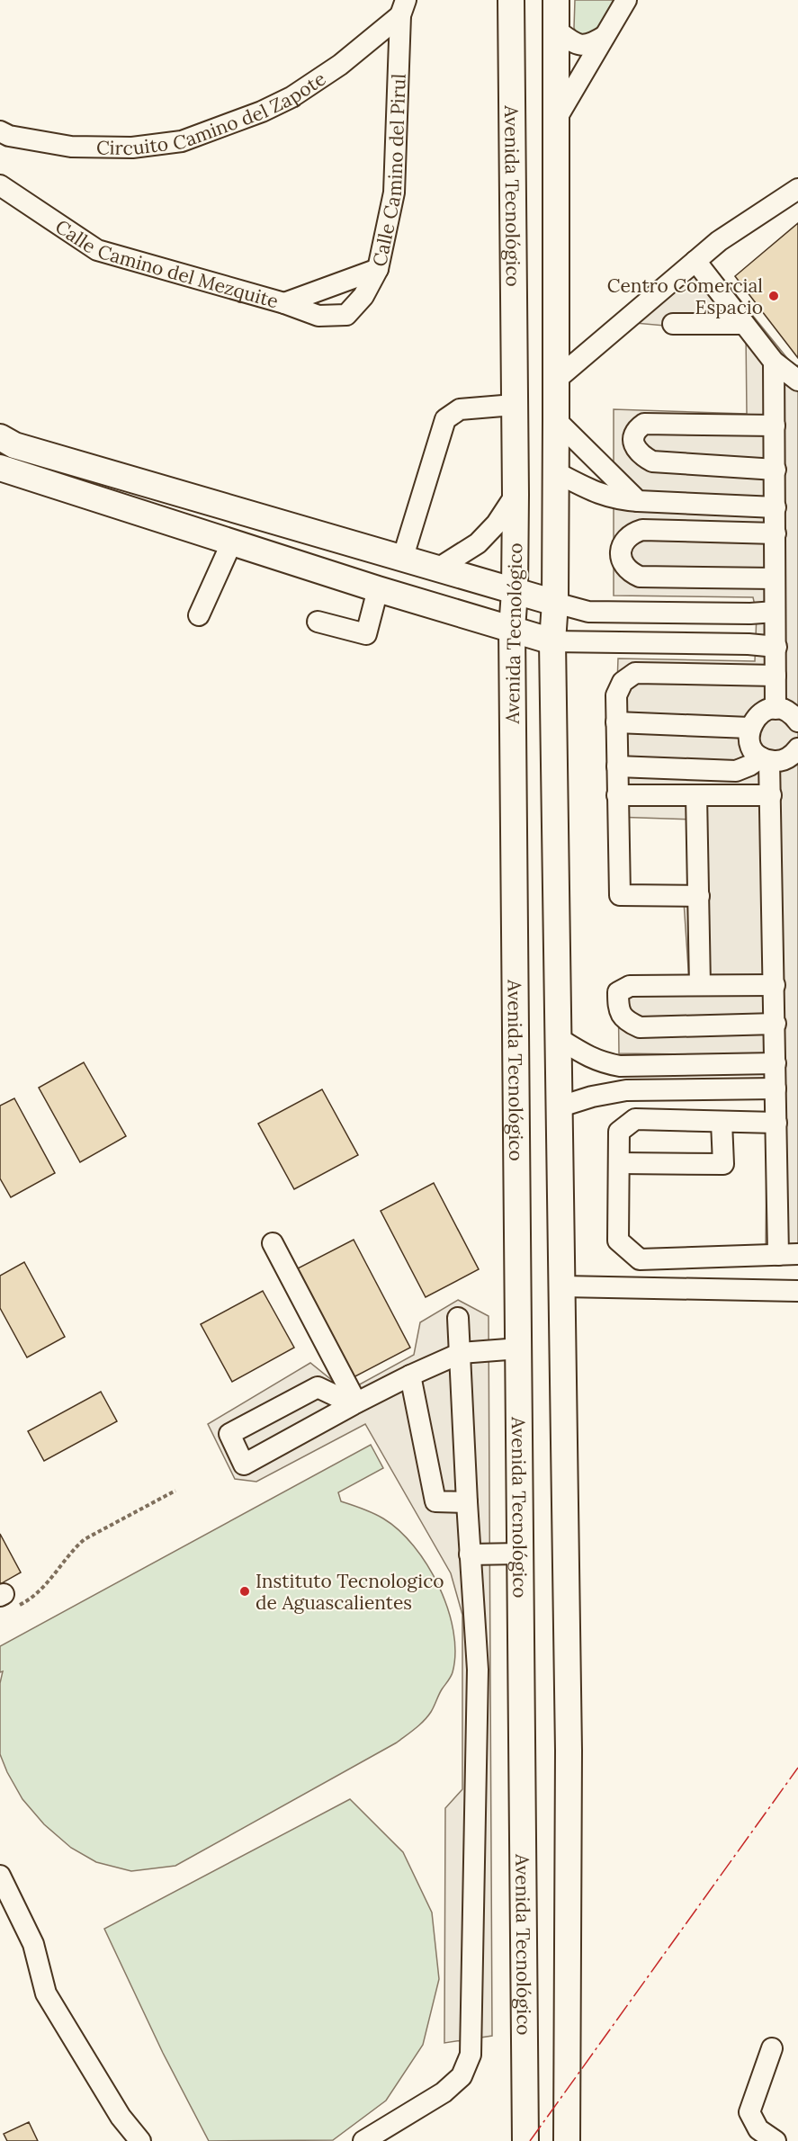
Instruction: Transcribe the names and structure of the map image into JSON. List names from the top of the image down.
{
  "streets": {
    "main road": ["Avenida Tecnológico"],
    "street": ["Circuito Camino del Zapote", "Calle Camino del Pirul", "Calle Camino del Mezquite"]
  },
  "crossings": [
    ["Circuito Camino del Zapote", "Calle Camino del Pirul"],
    ["Calle Camino del Pirul", "Calle Camino del Mezquite"]
  ],
  "places": ["Centro Comercial Espacio", "Instituto Tecnologico de Aguascalientes"]
}
